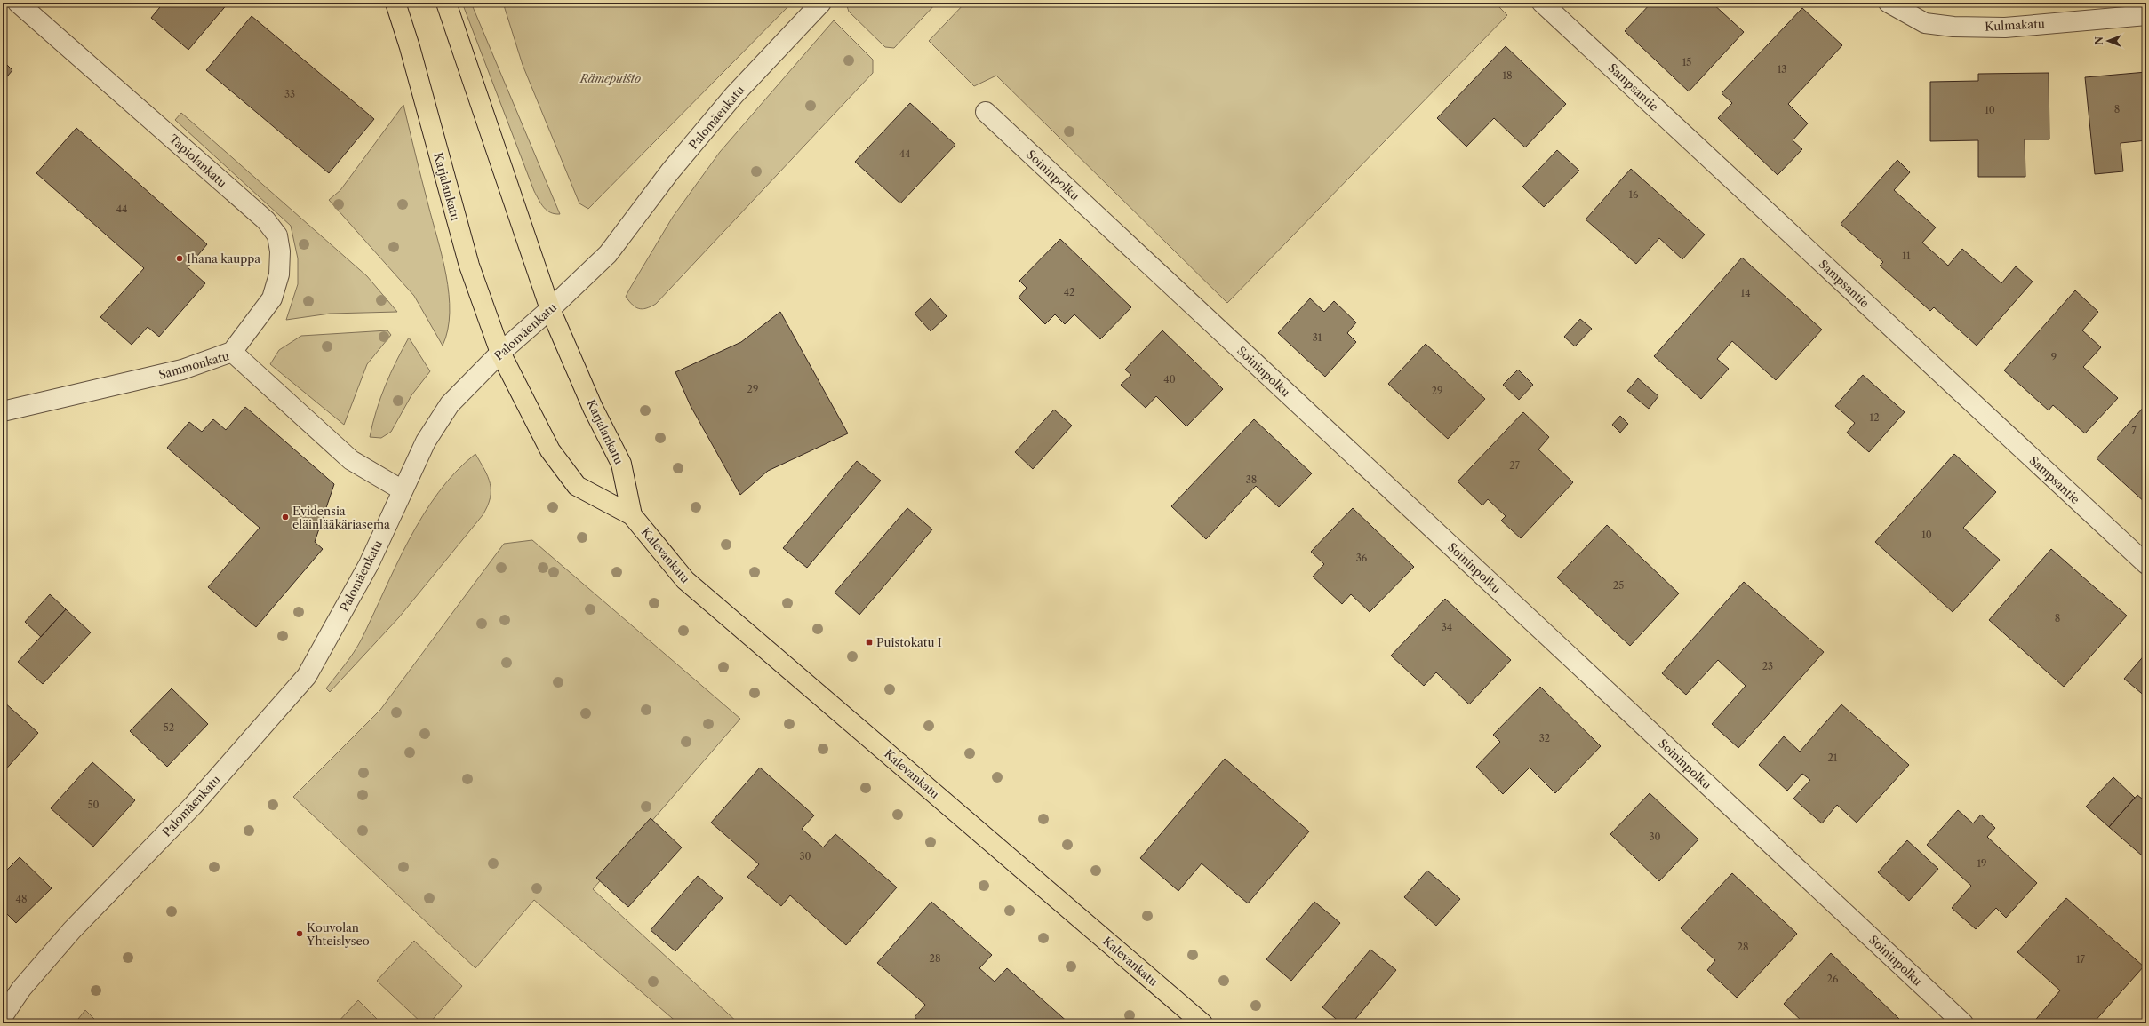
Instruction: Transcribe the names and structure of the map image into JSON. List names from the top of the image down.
{
  "streets": {
    "main road": ["Karjalankatu", "Kalevankatu"],
    "street": [
      "Kulmakatu",
      "Sampsantie",
      "Palomäenkatu",
      "Tapiolankatu",
      "Soininpolku",
      "Sammonkatu"
    ]
  },
  "crossings": [
    ["Palomäenkatu", "Karjalankatu"],
    ["Palomäenkatu", "Sammonkatu"],
    ["Tapiolankatu", "Sammonkatu"],
    ["Karjalankatu", "Kalevankatu"]
  ],
  "parks": ["Rämepuisto"],
  "places": {
    "other": ["Ihana kauppa", "Evidensia eläinlääkäriasema", "Kouvolan Yhteislyseo"],
    "transit": ["Puistokatu I"]
  },
  "house_numbers": [
    "15",
    "13",
    "18",
    "33",
    "8",
    "10",
    "44",
    "16",
    "44",
    "11",
    "42",
    "14",
    "31",
    "9",
    "40",
    "29",
    "29",
    "12",
    "7",
    "27",
    "38",
    "10",
    "36",
    "25",
    "8",
    "34",
    "23",
    "52",
    "32",
    "21",
    "50",
    "30",
    "30",
    "19",
    "48",
    "28",
    "28",
    "17",
    "26"
  ],
  "north": "left"
}
